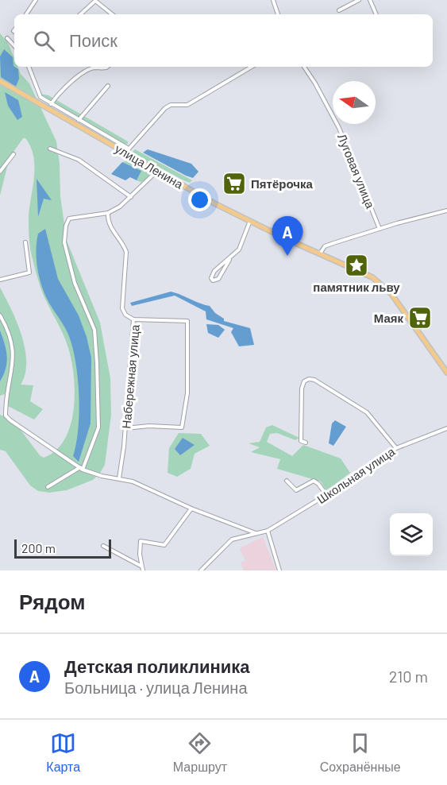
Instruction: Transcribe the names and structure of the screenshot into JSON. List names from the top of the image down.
{
  "streets": {
    "main road": ["улица Ленина"],
    "street": ["Луговая улица", "Набережная улица", "Школьная улица"]
  },
  "places": {
    "supermarket": ["Пятёрочка", "Маяк"],
    "place": ["памятник льву"]
  },
  "scale_bar": "200 m",
  "north": "left",
  "page": {
    "search": "Поиск",
    "pins": "A",
    "scale": "200 m",
    "heading": "Рядом",
    "list": [
      {
        "mark": "A",
        "name": "Детская поликлиника",
        "note": "Больница · улица Ленина",
        "value": "210 m"
      }
    ],
    "nav": ["Карта", "Маршрут", "Сохранённые"]
  }
}
